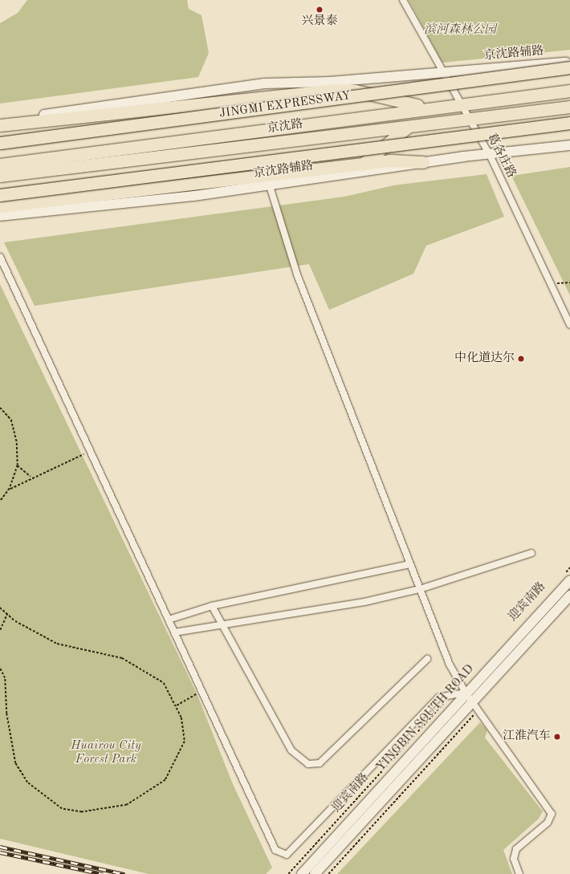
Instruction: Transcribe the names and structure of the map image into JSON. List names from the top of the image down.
{
  "streets": {
    "highway": ["JINGMI EXPRESSWAY", "京沈路"],
    "street": ["京沈路辅路", "葛各庄路", "YINGBIN SOUTH ROAD"],
    "path": ["迎宾南路"]
  },
  "crossings": [
    ["京沈路辅路", "葛各庄路"],
    ["京沈路", "葛各庄路"],
    ["迎宾南路", "YINGBIN SOUTH ROAD"]
  ],
  "parks": ["滨河森林公园", "Huairou City Forest Park"],
  "places": ["兴景泰", "中化道达尔", "江淮汽车"]
}
